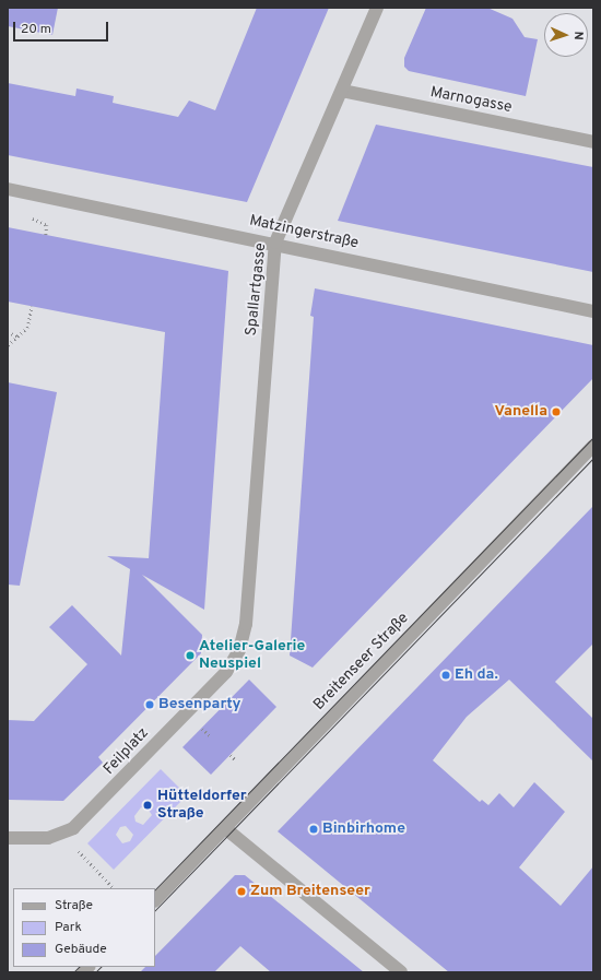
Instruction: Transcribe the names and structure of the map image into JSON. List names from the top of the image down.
{
  "streets": {
    "street": [
      "Marnogasse",
      "Matzingerstraße",
      "Spallartgasse",
      "Breitenseer Straße",
      "Feilplatz"
    ]
  },
  "crossings": [
    ["Marnogasse", "Spallartgasse"],
    ["Matzingerstraße", "Spallartgasse"],
    ["Spallartgasse", "Feilplatz"]
  ],
  "places": [
    "Vanella",
    "Atelier-Galerie Neuspiel",
    "Eh da.",
    "Besenparty",
    "Hütteldorfer Straße",
    "Binbirhome",
    "Zum Breitenseer"
  ],
  "legend": ["Straße", "Park", "Gebäude"],
  "scale_bar": "20 m",
  "north": "right"
}
